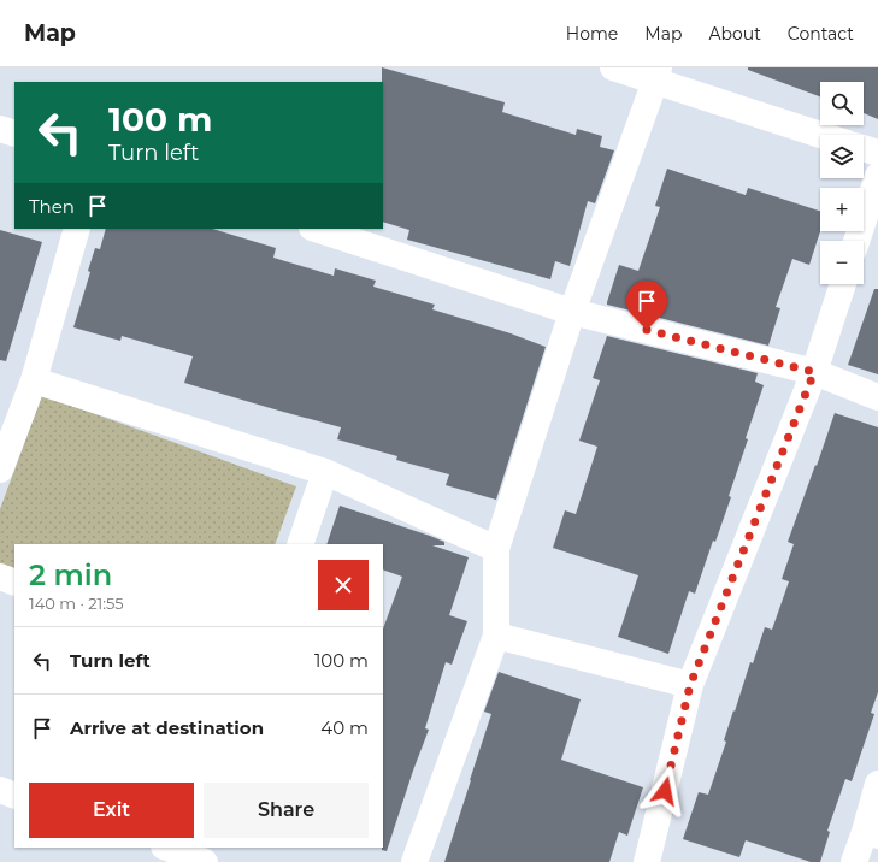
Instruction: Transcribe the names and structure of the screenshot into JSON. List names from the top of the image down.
{
  "page": {
    "header": "Map",
    "nav": [
      "Home",
      "Map",
      "About",
      "Contact"
    ],
    "map_buttons": ["+", "−"],
    "turn": ["100 m", "Turn left"],
    "then": "Then",
    "heading": ["2 min", "140 m · 21:55"],
    "list": [
      {
        "name": "Turn left",
        "value": "100 m"
      },
      {
        "name": "Arrive at destination",
        "value": "40 m"
      }
    ],
    "buttons": ["Exit", "Share"]
  }
}
